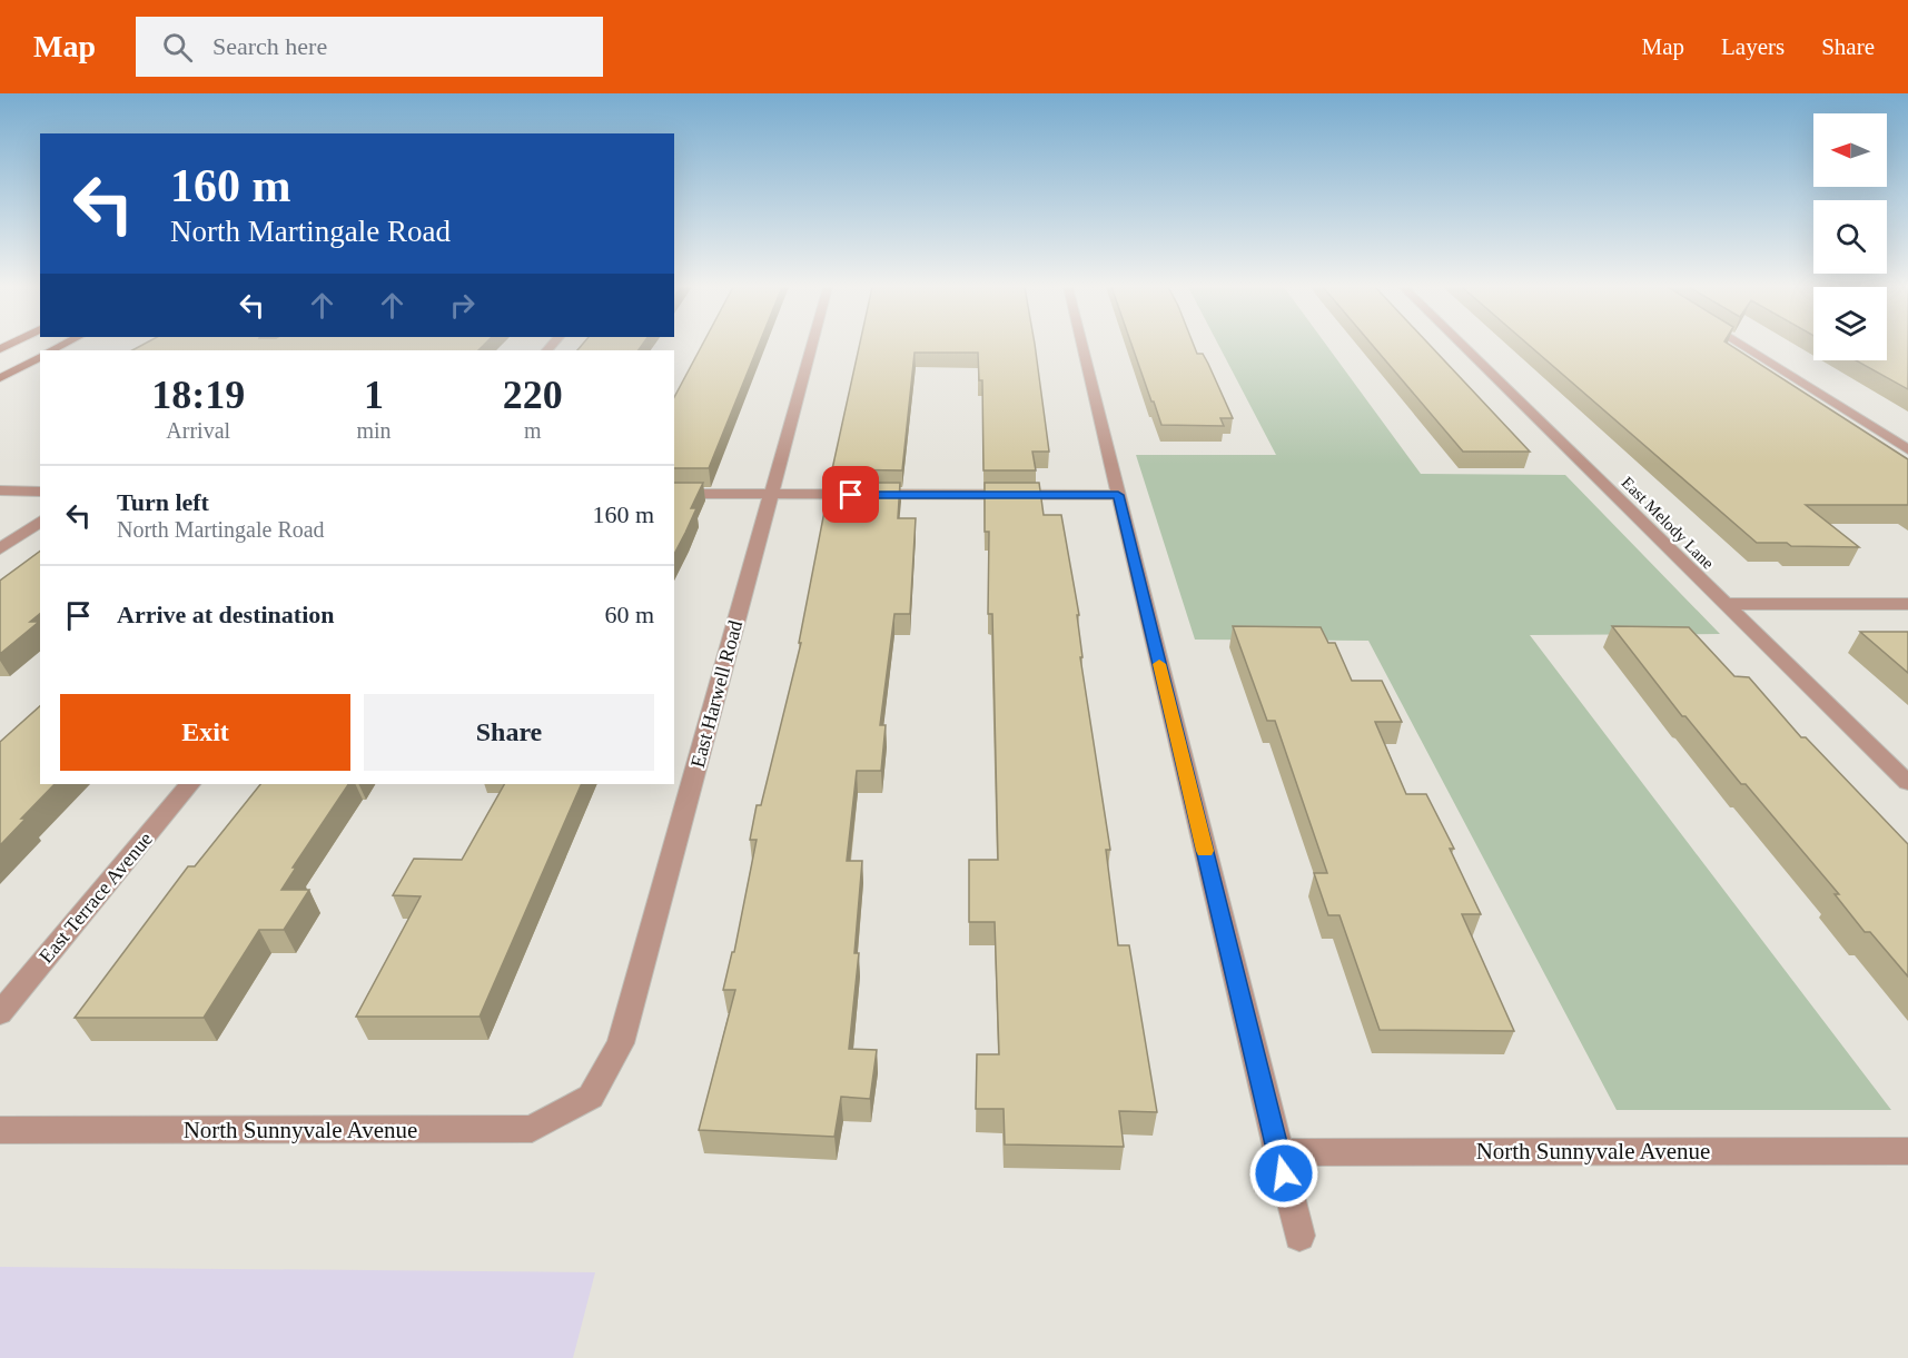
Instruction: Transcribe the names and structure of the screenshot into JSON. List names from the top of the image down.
{
  "streets": {
    "street": [
      "East Melody Lane",
      "East Harwell Road",
      "East Terrace Avenue",
      "North Sunnyvale Avenue"
    ]
  },
  "crossings": [
    ["East Harwell Road", "North Sunnyvale Avenue"]
  ],
  "north": "left",
  "page": {
    "header": "Map",
    "search": "Search here",
    "nav": ["Map", "Layers", "Share"],
    "turn": ["160 m", "North Martingale Road"],
    "eta": [
      "18:19",
      "Arrival",
      "1",
      "min",
      "220",
      "m"
    ],
    "list": [
      {
        "name": "Turn left",
        "note": "North Martingale Road",
        "value": "160 m"
      },
      {
        "name": "Arrive at destination",
        "value": "60 m"
      }
    ],
    "buttons": ["Exit", "Share"]
  }
}
